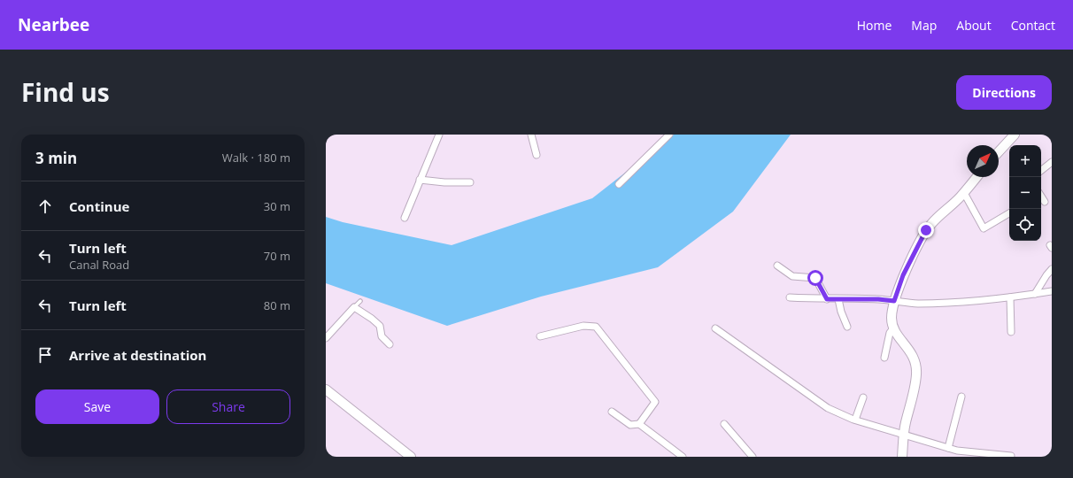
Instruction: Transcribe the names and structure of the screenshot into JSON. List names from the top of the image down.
{
  "north": "top right",
  "page": {
    "header": "Nearbee",
    "nav": [
      "Home",
      "Map",
      "About",
      "Contact"
    ],
    "title": "Find us",
    "buttons": [
      "Directions",
      ["Save", "Share"]
    ],
    "heading": ["3 min", "Walk · 180 m"],
    "map_buttons": ["+", "−"],
    "list": [
      ["Continue", "30 m"],
      ["Turn left", "Canal Road", "70 m"],
      ["Turn left", "80 m"],
      "Arrive at destination"
    ]
  }
}
